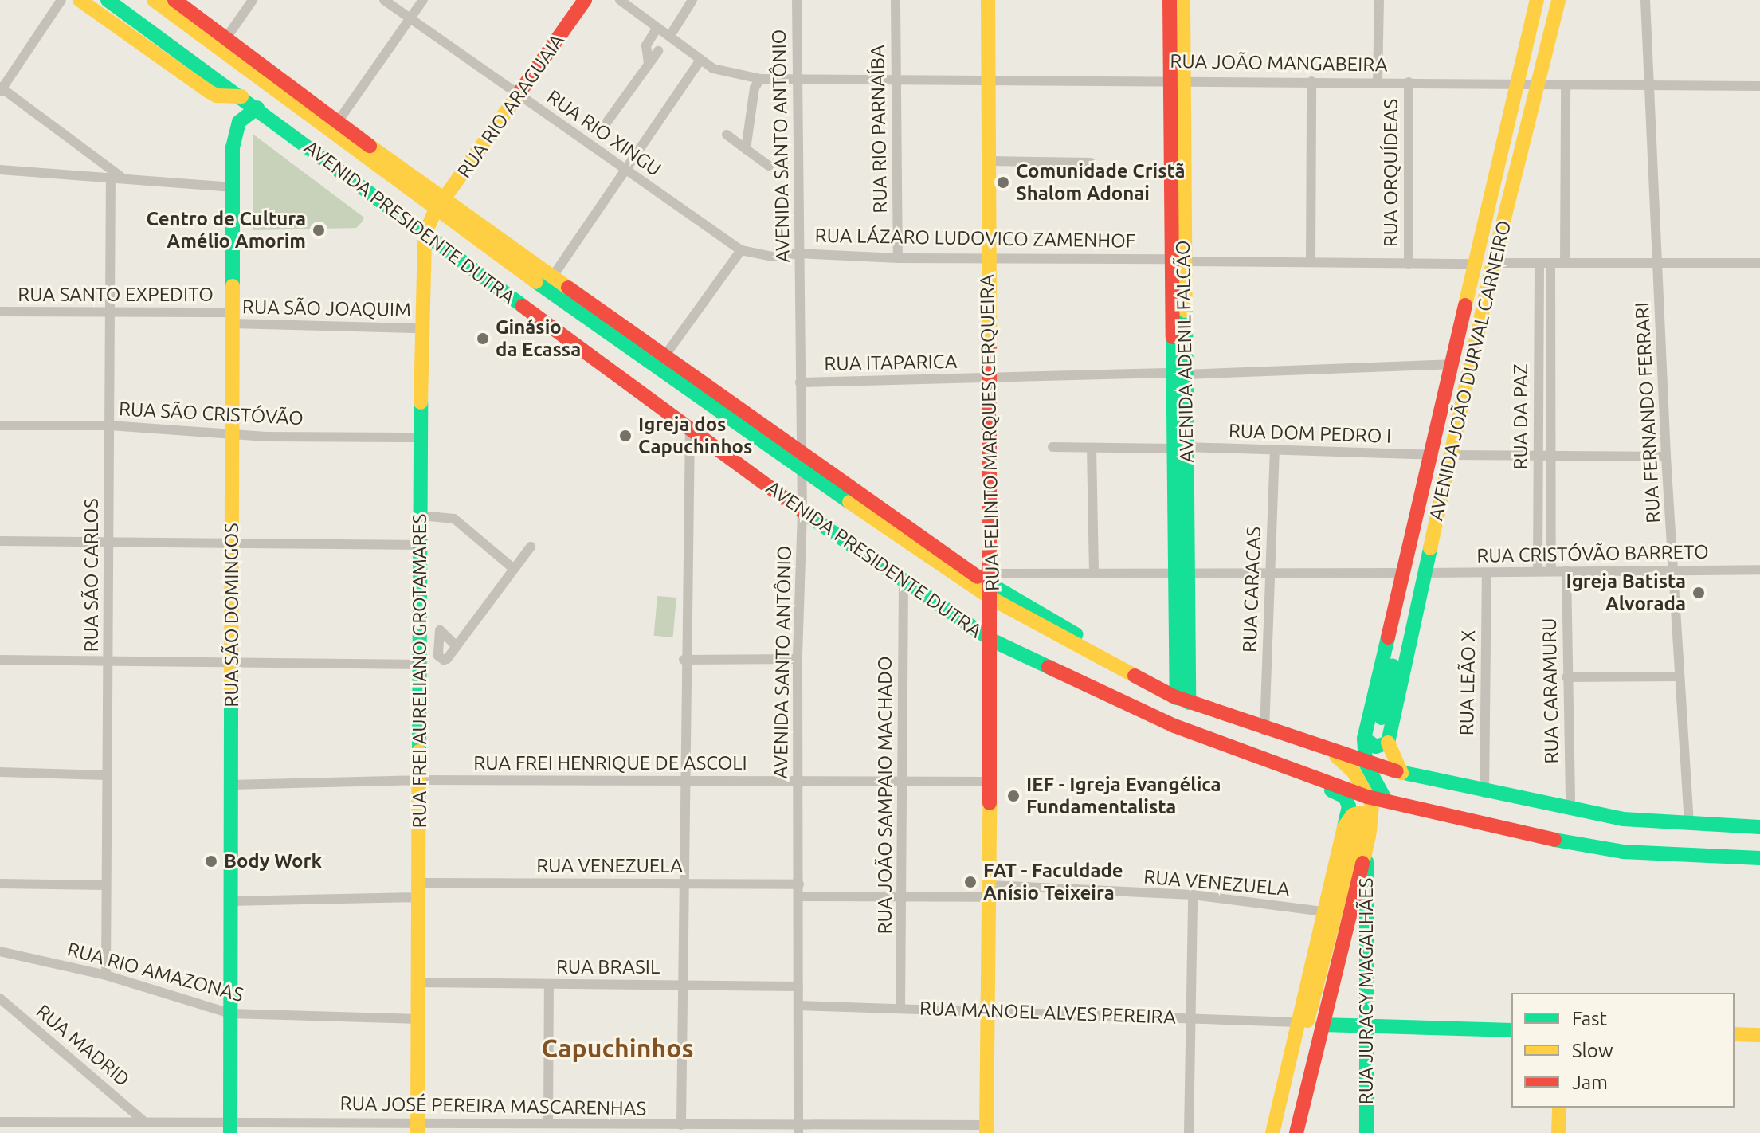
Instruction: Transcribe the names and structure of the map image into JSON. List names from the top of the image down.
{
  "streets": {
    "main road": [
      "RUA RIO ARAGUAIA",
      "AVENIDA PRESIDENTE DUTRA",
      "AVENIDA ADENIL FALCÃO",
      "AVENIDA JOÃO DURVAL CARNEIRO",
      "RUA FELINTO MARQUES CERQUEIRA",
      "RUA SÃO DOMINGOS",
      "RUA FREI AURELIANO GROTAMARES",
      "RUA JURACY MAGALHÃES"
    ],
    "street": [
      "RUA JOÃO MANGABEIRA",
      "RUA RIO PARNAÍBA",
      "RUA RIO XINGU",
      "AVENIDA SANTO ANTÔNIO",
      "RUA ORQUÍDEAS",
      "RUA LÁZARO LUDOVICO ZAMENHOF",
      "RUA SANTO EXPEDITO",
      "RUA SÃO JOAQUIM",
      "RUA ITAPARICA",
      "RUA FERNANDO FERRARI",
      "RUA SÃO CRISTÓVÃO",
      "RUA DA PAZ",
      "RUA DOM PEDRO I",
      "RUA CRISTÓVÃO BARRETO",
      "RUA SÃO CARLOS",
      "RUA CARACAS",
      "RUA LEÃO X",
      "RUA CARAMURU",
      "RUA FREI HENRIQUE DE ASCOLI",
      "RUA JOÃO SAMPAIO MACHADO",
      "RUA VENEZUELA",
      "RUA BRASIL",
      "RUA RIO AMAZONAS",
      "RUA MANOEL ALVES PEREIRA",
      "RUA MADRID",
      "RUA JOSÉ PEREIRA MASCARENHAS"
    ]
  },
  "crossings": [
    ["RUA JOÃO MANGABEIRA", "RUA RIO PARNAÍBA"],
    ["RUA JOÃO MANGABEIRA", "AVENIDA SANTO ANTÔNIO"],
    ["RUA JOÃO MANGABEIRA", "RUA ORQUÍDEAS"],
    ["RUA JOÃO MANGABEIRA", "AVENIDA ADENIL FALCÃO"],
    ["RUA JOÃO MANGABEIRA", "AVENIDA JOÃO DURVAL CARNEIRO"],
    ["RUA JOÃO MANGABEIRA", "RUA FERNANDO FERRARI"],
    ["RUA JOÃO MANGABEIRA", "RUA FELINTO MARQUES CERQUEIRA"],
    ["RUA RIO ARAGUAIA", "RUA RIO XINGU"],
    ["RUA RIO ARAGUAIA", "AVENIDA PRESIDENTE DUTRA"],
    ["RUA RIO ARAGUAIA", "RUA FREI AURELIANO GROTAMARES"],
    ["RUA RIO PARNAÍBA", "RUA LÁZARO LUDOVICO ZAMENHOF"],
    ["RUA RIO XINGU", "RUA LÁZARO LUDOVICO ZAMENHOF"],
    ["AVENIDA SANTO ANTÔNIO", "AVENIDA PRESIDENTE DUTRA"],
    ["AVENIDA SANTO ANTÔNIO", "RUA LÁZARO LUDOVICO ZAMENHOF"],
    ["AVENIDA SANTO ANTÔNIO", "RUA ITAPARICA"],
    ["AVENIDA SANTO ANTÔNIO", "RUA FREI HENRIQUE DE ASCOLI"],
    ["AVENIDA SANTO ANTÔNIO", "RUA VENEZUELA"],
    ["AVENIDA SANTO ANTÔNIO", "RUA BRASIL"],
    ["AVENIDA SANTO ANTÔNIO", "RUA MANOEL ALVES PEREIRA"],
    ["AVENIDA SANTO ANTÔNIO", "RUA JOSÉ PEREIRA MASCARENHAS"],
    ["RUA ORQUÍDEAS", "RUA LÁZARO LUDOVICO ZAMENHOF"],
    ["AVENIDA PRESIDENTE DUTRA", "AVENIDA ADENIL FALCÃO"],
    ["AVENIDA PRESIDENTE DUTRA", "RUA FERNANDO FERRARI"],
    ["AVENIDA PRESIDENTE DUTRA", "RUA FELINTO MARQUES CERQUEIRA"],
    ["AVENIDA PRESIDENTE DUTRA", "RUA CARACAS"],
    ["AVENIDA PRESIDENTE DUTRA", "RUA SÃO DOMINGOS"],
    ["AVENIDA PRESIDENTE DUTRA", "RUA FREI AURELIANO GROTAMARES"],
    ["AVENIDA PRESIDENTE DUTRA", "RUA LEÃO X"],
    ["AVENIDA PRESIDENTE DUTRA", "RUA CARAMURU"],
    ["AVENIDA PRESIDENTE DUTRA", "RUA JOÃO SAMPAIO MACHADO"],
    ["RUA LÁZARO LUDOVICO ZAMENHOF", "AVENIDA ADENIL FALCÃO"],
    ["RUA LÁZARO LUDOVICO ZAMENHOF", "AVENIDA JOÃO DURVAL CARNEIRO"],
    ["RUA LÁZARO LUDOVICO ZAMENHOF", "RUA FELINTO MARQUES CERQUEIRA"],
    ["RUA SANTO EXPEDITO", "RUA SÃO JOAQUIM"],
    ["RUA SANTO EXPEDITO", "RUA SÃO CARLOS"],
    ["RUA SANTO EXPEDITO", "RUA SÃO DOMINGOS"],
    ["RUA SÃO JOAQUIM", "RUA SÃO DOMINGOS"],
    ["RUA SÃO JOAQUIM", "RUA FREI AURELIANO GROTAMARES"],
    ["AVENIDA ADENIL FALCÃO", "RUA ITAPARICA"],
    ["AVENIDA ADENIL FALCÃO", "RUA DOM PEDRO I"],
    ["RUA ITAPARICA", "AVENIDA JOÃO DURVAL CARNEIRO"],
    ["RUA ITAPARICA", "RUA FELINTO MARQUES CERQUEIRA"],
    ["AVENIDA JOÃO DURVAL CARNEIRO", "RUA DOM PEDRO I"],
    ["AVENIDA JOÃO DURVAL CARNEIRO", "RUA CRISTÓVÃO BARRETO"],
    ["RUA FERNANDO FERRARI", "RUA CRISTÓVÃO BARRETO"],
    ["RUA SÃO CRISTÓVÃO", "RUA SÃO CARLOS"],
    ["RUA SÃO CRISTÓVÃO", "RUA SÃO DOMINGOS"],
    ["RUA SÃO CRISTÓVÃO", "RUA FREI AURELIANO GROTAMARES"],
    ["RUA DA PAZ", "RUA CRISTÓVÃO BARRETO"],
    ["RUA FELINTO MARQUES CERQUEIRA", "RUA FREI HENRIQUE DE ASCOLI"],
    ["RUA FELINTO MARQUES CERQUEIRA", "RUA VENEZUELA"],
    ["RUA FELINTO MARQUES CERQUEIRA", "RUA MANOEL ALVES PEREIRA"],
    ["RUA FELINTO MARQUES CERQUEIRA", "RUA JOSÉ PEREIRA MASCARENHAS"],
    ["RUA DOM PEDRO I", "RUA CARACAS"],
    ["RUA CRISTÓVÃO BARRETO", "RUA LEÃO X"],
    ["RUA CRISTÓVÃO BARRETO", "RUA CARAMURU"],
    ["RUA SÃO CARLOS", "RUA RIO AMAZONAS"],
    ["RUA SÃO DOMINGOS", "RUA FREI HENRIQUE DE ASCOLI"],
    ["RUA SÃO DOMINGOS", "RUA VENEZUELA"],
    ["RUA SÃO DOMINGOS", "RUA RIO AMAZONAS"],
    ["RUA SÃO DOMINGOS", "RUA JOSÉ PEREIRA MASCARENHAS"],
    ["RUA FREI AURELIANO GROTAMARES", "RUA FREI HENRIQUE DE ASCOLI"],
    ["RUA FREI AURELIANO GROTAMARES", "RUA VENEZUELA"],
    ["RUA FREI AURELIANO GROTAMARES", "RUA BRASIL"],
    ["RUA FREI AURELIANO GROTAMARES", "RUA RIO AMAZONAS"],
    ["RUA FREI AURELIANO GROTAMARES", "RUA JOSÉ PEREIRA MASCARENHAS"],
    ["RUA FREI HENRIQUE DE ASCOLI", "RUA JOÃO SAMPAIO MACHADO"],
    ["RUA JOÃO SAMPAIO MACHADO", "RUA VENEZUELA"],
    ["RUA JOÃO SAMPAIO MACHADO", "RUA MANOEL ALVES PEREIRA"],
    ["RUA MADRID", "RUA JOSÉ PEREIRA MASCARENHAS"]
  ],
  "districts": ["Capuchinhos"],
  "places": [
    "Comunidade Cristã Shalom Adonai",
    "Centro de Cultura Amélio Amorim",
    "Ginásio da Ecassa",
    "Igreja dos Capuchinhos",
    "Igreja Batista Alvorada",
    "IEF - Igreja Evangélica Fundamentalista",
    "Body Work",
    "FAT - Faculdade Anísio Teixeira"
  ],
  "legend": ["Fast", "Slow", "Jam"]
}
